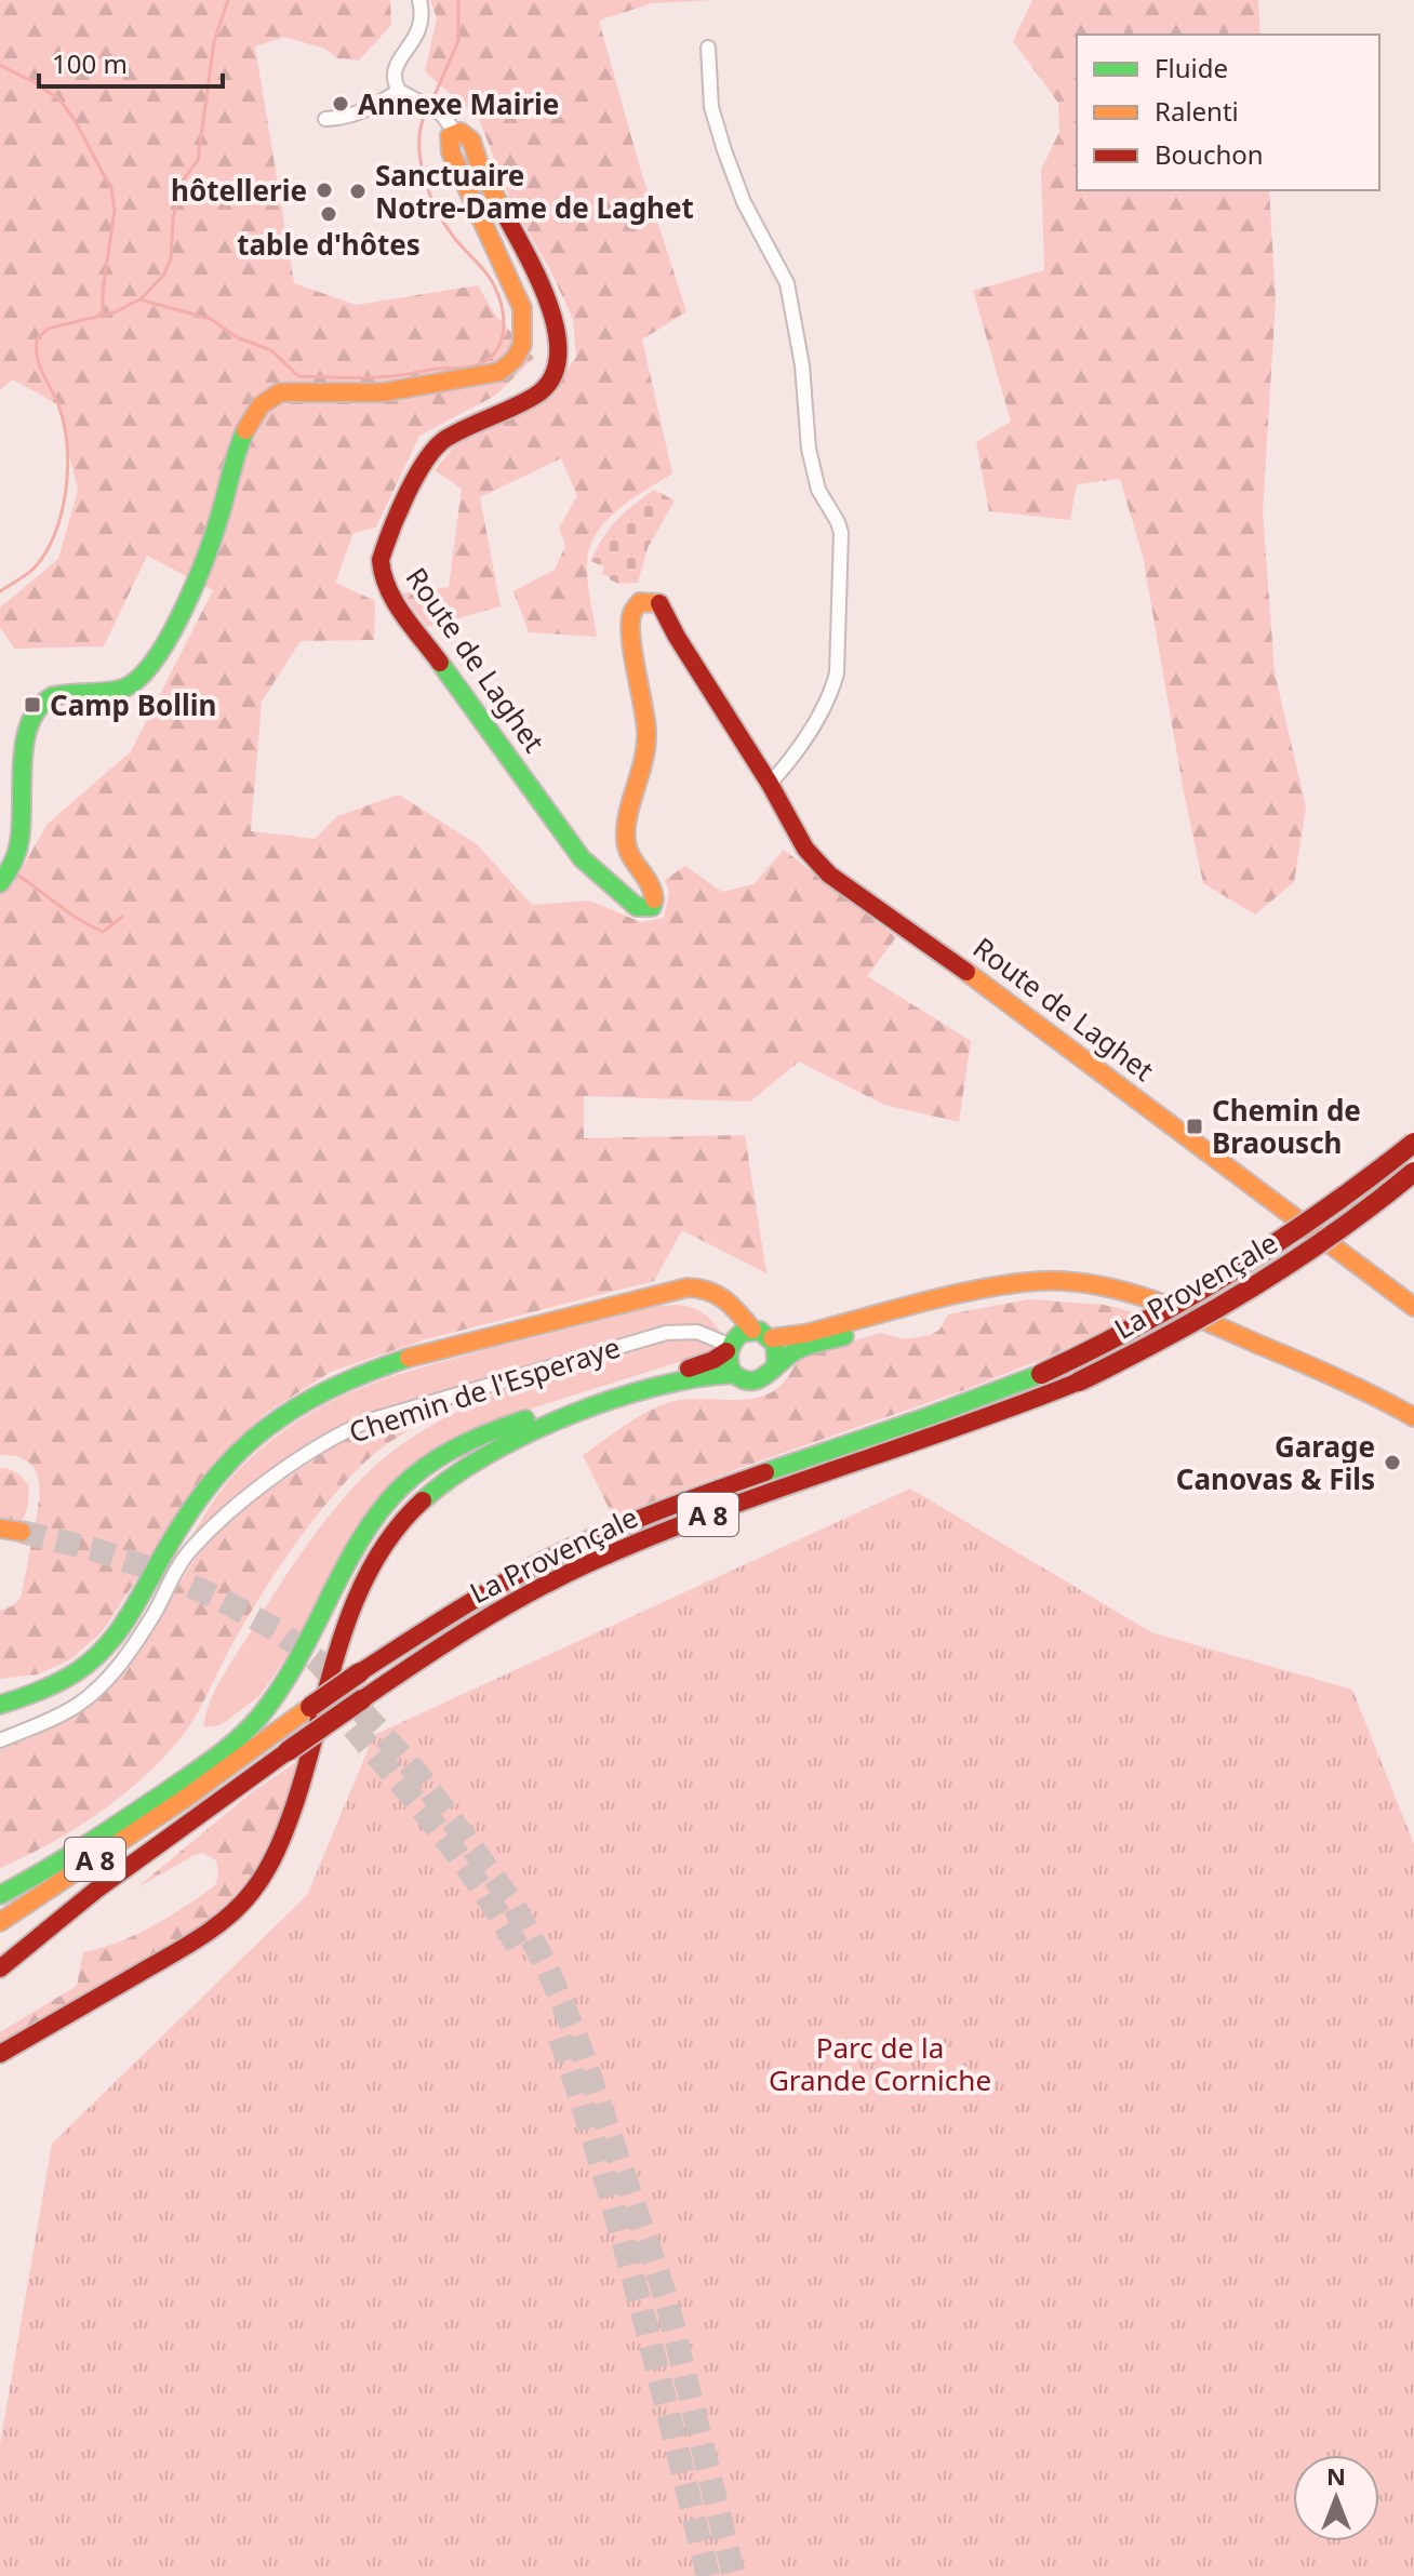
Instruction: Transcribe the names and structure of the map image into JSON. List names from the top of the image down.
{
  "streets": {
    "main road": ["Route de Laghet", "La Provençale", "A 8"],
    "street": ["Chemin de l'Esperaye"]
  },
  "parks": ["Parc de la Grande Corniche"],
  "places": {
    "other": [
      "Annexe Mairie",
      "hôtellerie",
      "Sanctuaire Notre-Dame de Laghet",
      "table d'hôtes",
      "Garage Canovas & Fils"
    ],
    "transit": ["Camp Bollin", "Chemin de Braousch"]
  },
  "legend": ["Fluide", "Ralenti", "Bouchon"],
  "scale_bar": "100 m",
  "north": "top"
}
